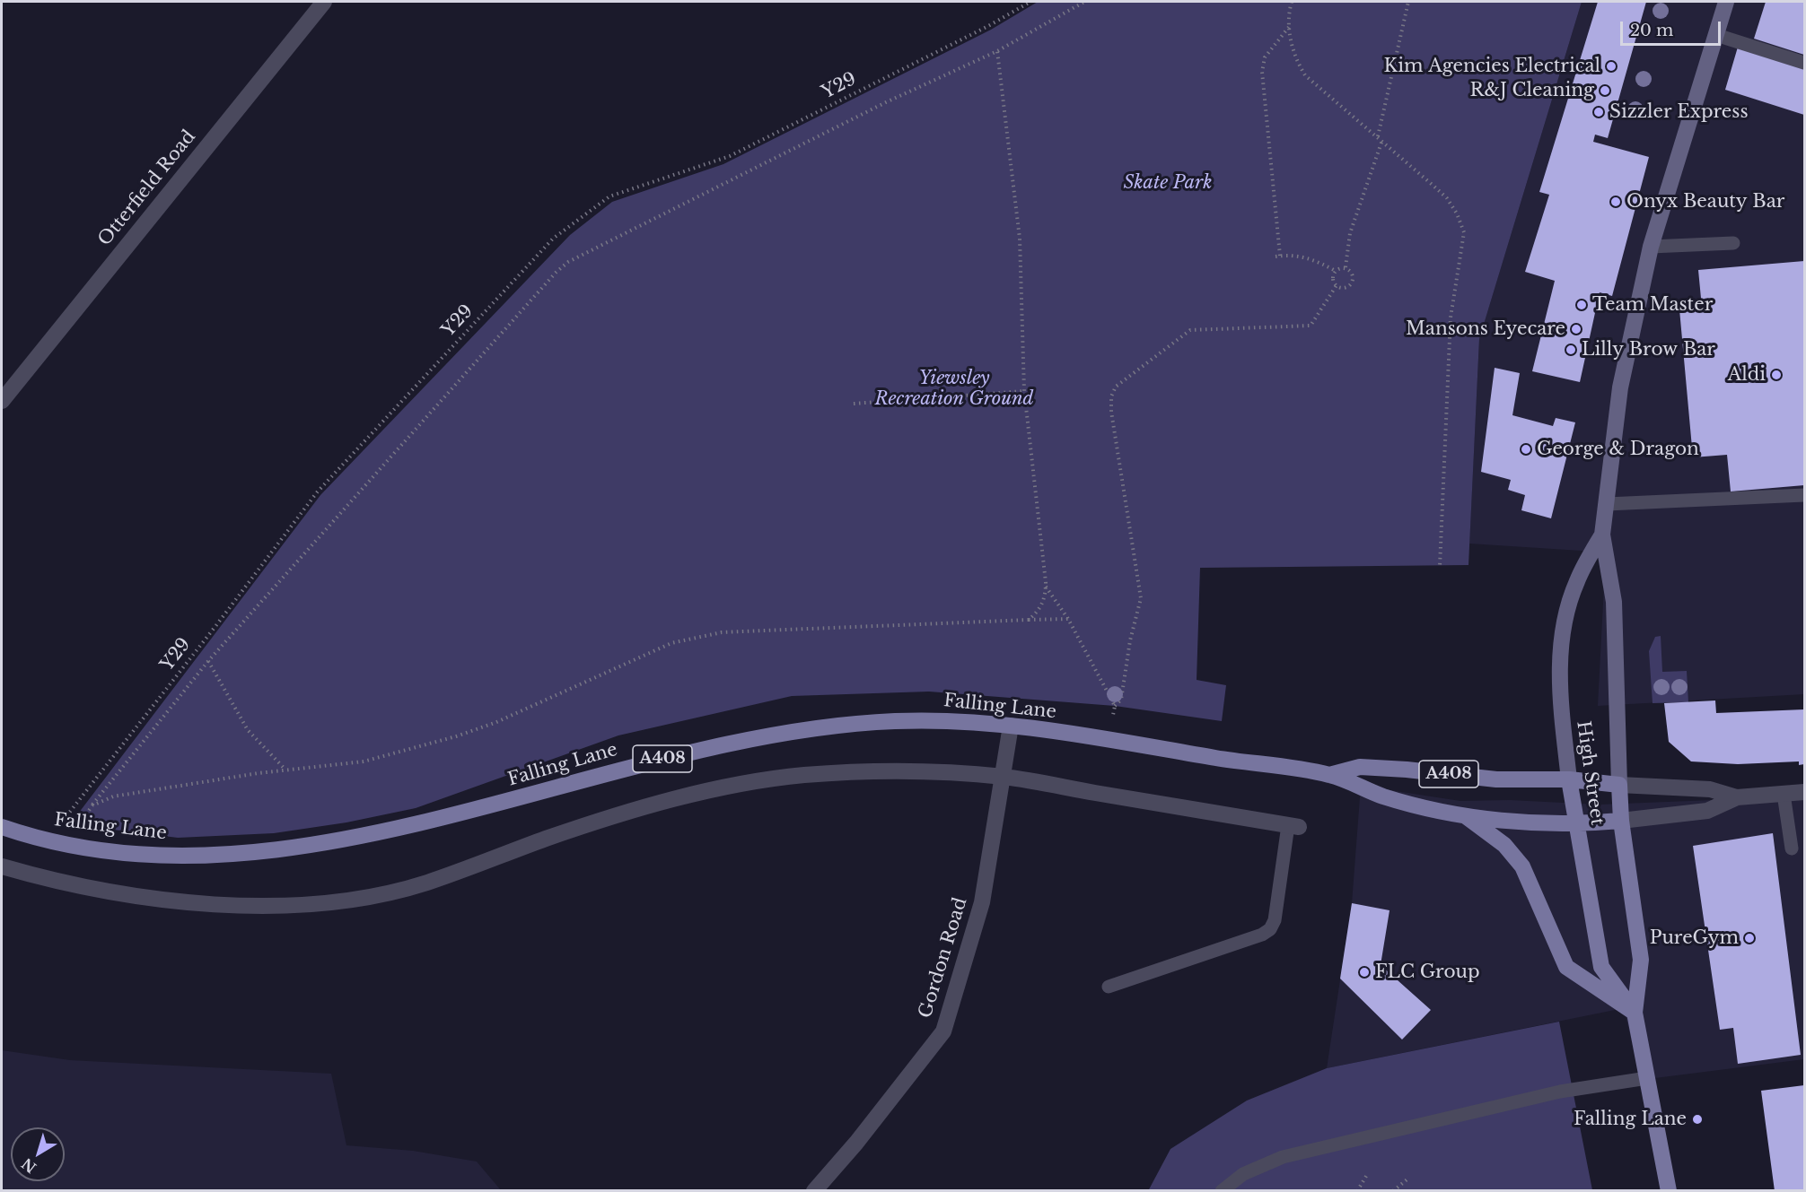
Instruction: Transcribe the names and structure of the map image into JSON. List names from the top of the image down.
{
  "streets": {
    "main road": ["Falling Lane", "A408", "High Street"],
    "street": ["Otterfield Road", "Gordon Road"],
    "path": ["Y29"]
  },
  "crossings": [
    ["Y29", "Falling Lane"],
    ["Falling Lane", "High Street"],
    ["Falling Lane", "Gordon Road"]
  ],
  "parks": ["Skate Park", "Yiewsley Recreation Ground"],
  "places": [
    "Kim Agencies Electrical",
    "R&J Cleaning",
    "Sizzler Express",
    "Onyx Beauty Bar",
    "Team Master",
    "Mansons Eyecare",
    "Lilly Brow Bar",
    "Aldi",
    "George & Dragon",
    "PureGym",
    "FLC Group",
    "Falling Lane"
  ],
  "scale_bar": "20 m",
  "north": "bottom left"
}
